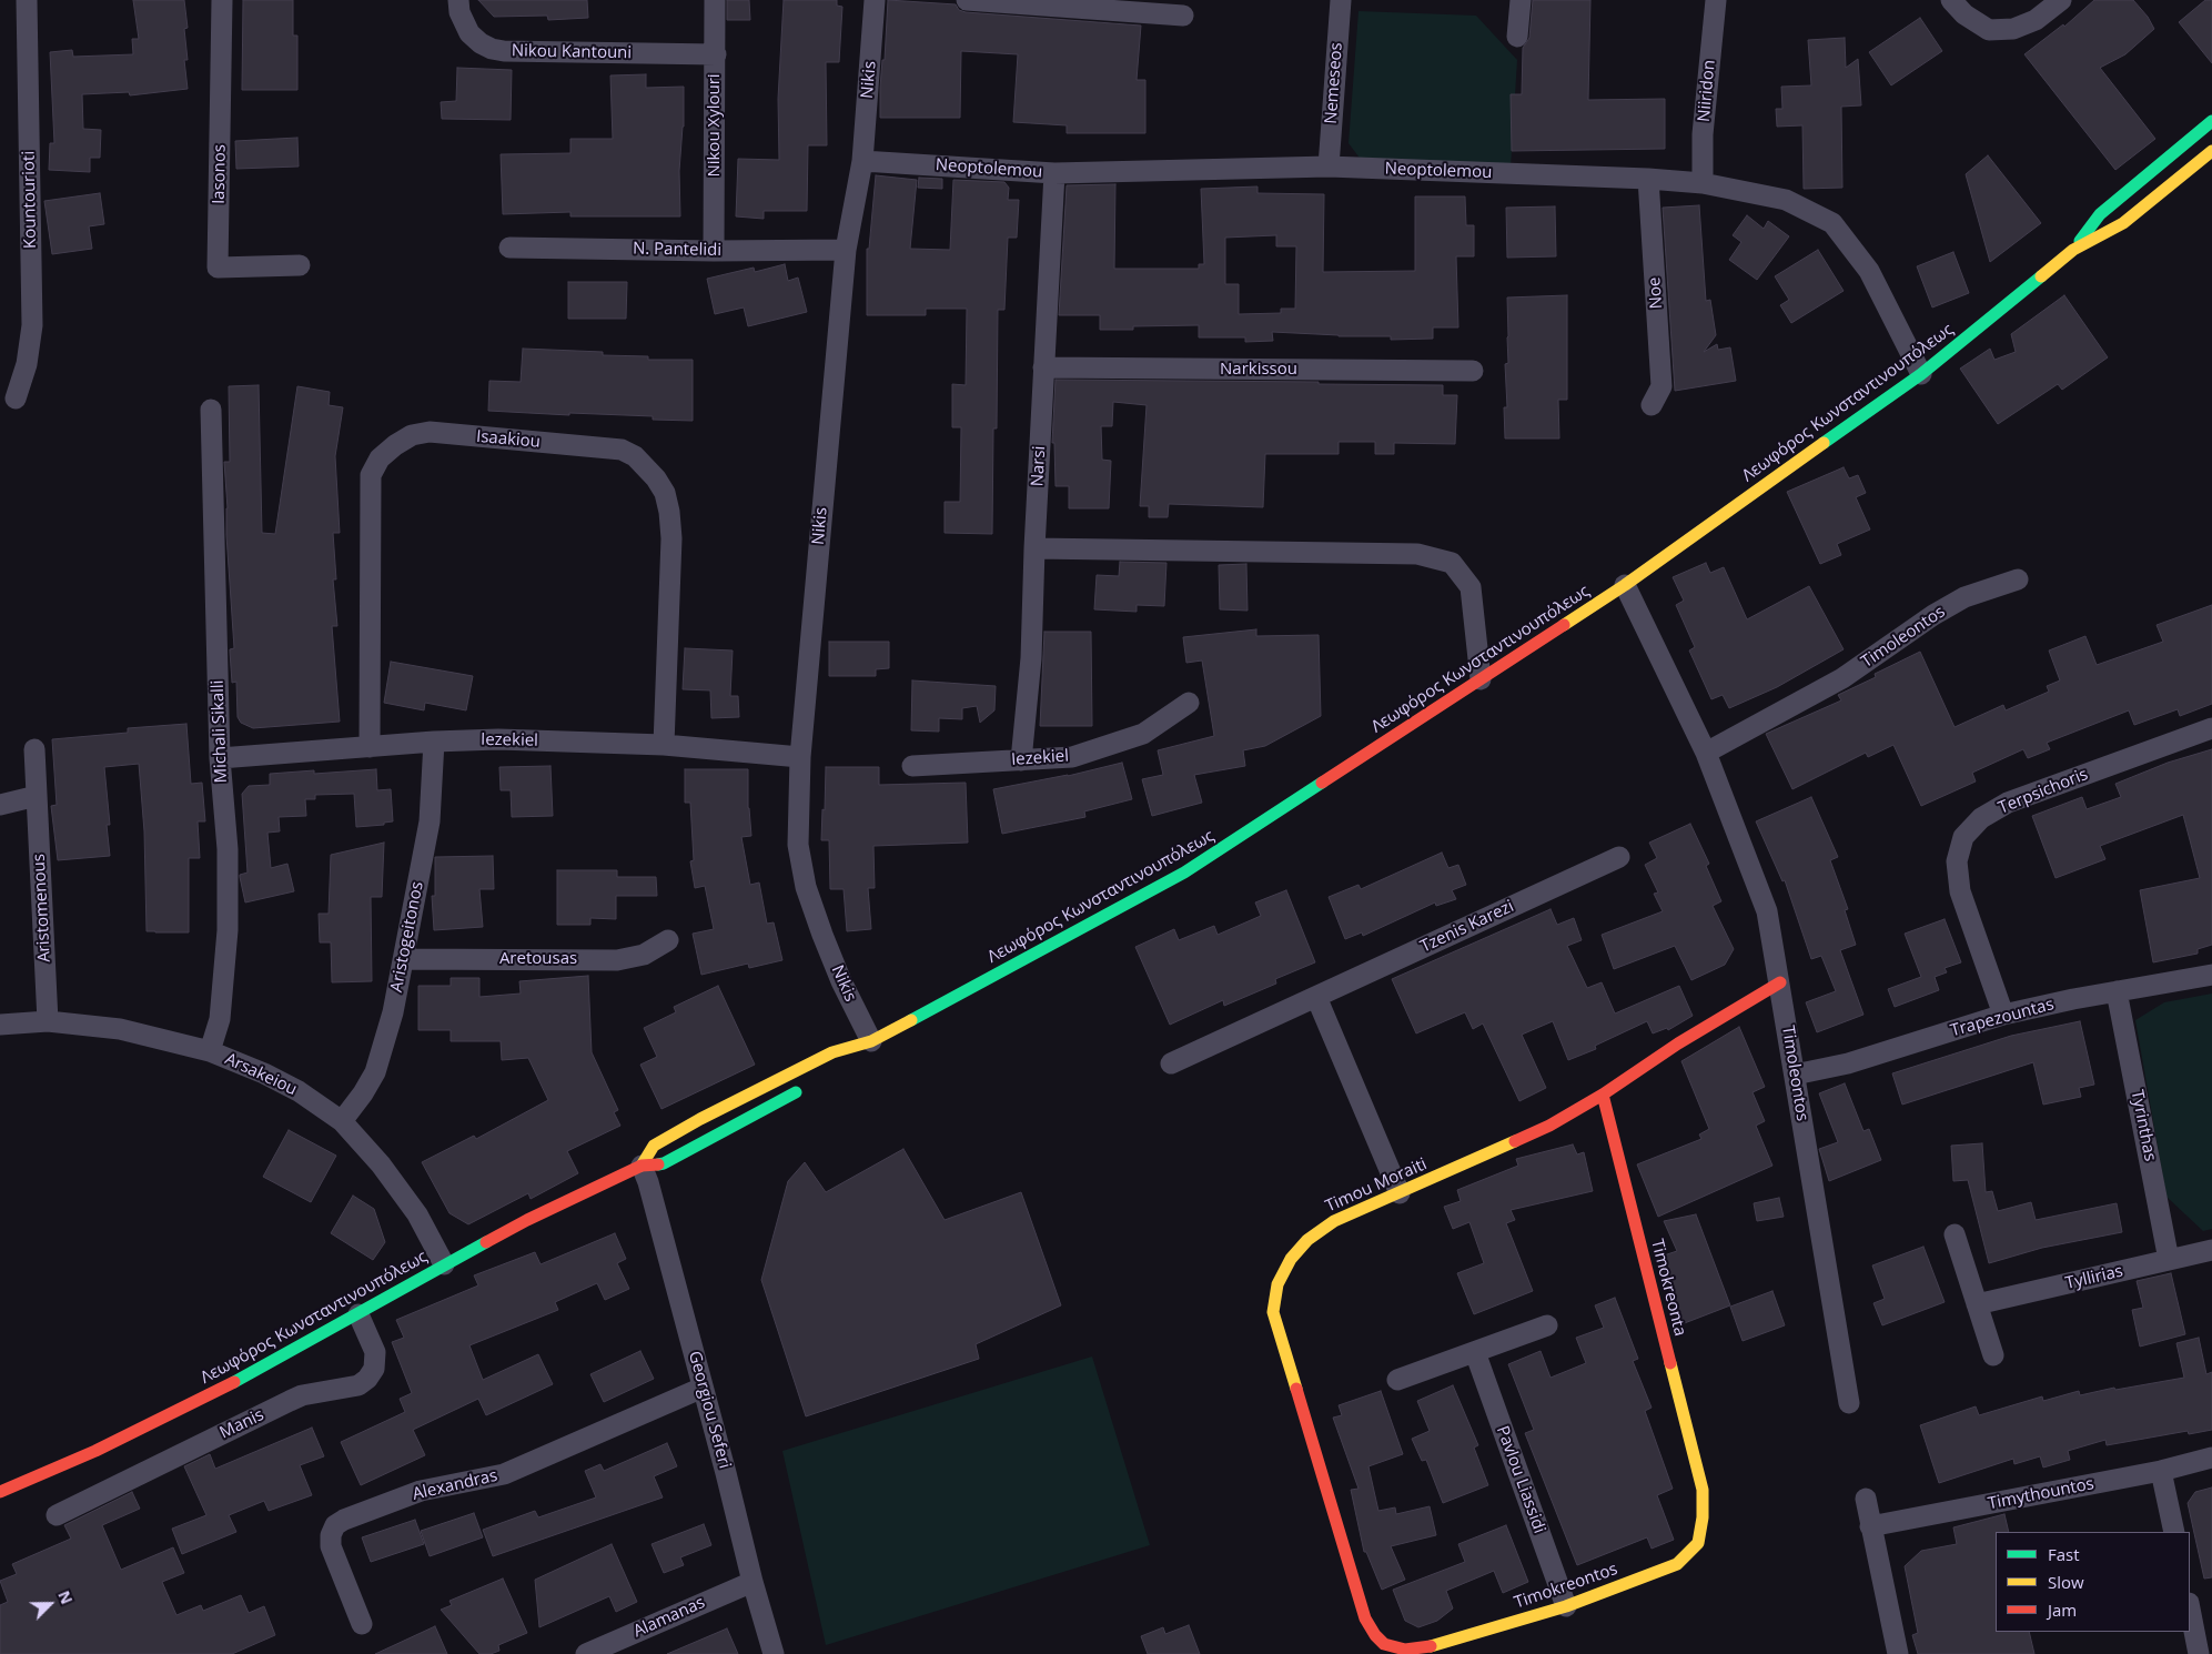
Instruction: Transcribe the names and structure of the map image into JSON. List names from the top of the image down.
{
  "streets": {
    "street": [
      "Nikou Kantouni",
      "Nikis",
      "Nemeseos",
      "Niiridon",
      "Nikou Xylouri",
      "Neoptolemou",
      "Iasonos",
      "Kountourioti",
      "N. Pantelidi",
      "Noe",
      "Narkissou",
      "Λεωφόρος Κωνσταντινουπόλεως",
      "Isaakiou",
      "Narsi",
      "Timoleontos",
      "Michali Sikalli",
      "Iezekiel",
      "Terpsichoris",
      "Aristomenous",
      "Tzenis Karezi",
      "Aristogeitonos",
      "Aretousas",
      "Trapezountas",
      "Arsakeiou",
      "Tyrinthas",
      "Timou Moraiti",
      "Tyllirias",
      "Timokreonta",
      "Georgiou Seferi",
      "Manis",
      "Pavlou Liassidi",
      "Alexandras",
      "Timythountos",
      "Timokreontos",
      "Alamanas"
    ]
  },
  "crossings": [
    ["Nikou Kantouni", "Nikou Xylouri"],
    ["Nikis", "Neoptolemou"],
    ["Nikis", "N. Pantelidi"],
    ["Nikis", "Λεωφόρος Κωνσταντινουπόλεως"],
    ["Nikis", "Iezekiel"],
    ["Nemeseos", "Neoptolemou"],
    ["Niiridon", "Neoptolemou"],
    ["Nikou Xylouri", "N. Pantelidi"],
    ["Neoptolemou", "Noe"],
    ["Neoptolemou", "Λεωφόρος Κωνσταντινουπόλεως"],
    ["Neoptolemou", "Narsi"],
    ["Narkissou", "Narsi"],
    ["Λεωφόρος Κωνσταντινουπόλεως", "Timoleontos"],
    ["Λεωφόρος Κωνσταντινουπόλεως", "Arsakeiou"],
    ["Λεωφόρος Κωνσταντινουπόλεως", "Georgiou Seferi"],
    ["Λεωφόρος Κωνσταντινουπόλεως", "Manis"],
    ["Isaakiou", "Iezekiel"],
    ["Narsi", "Iezekiel"],
    ["Timoleontos", "Trapezountas"],
    ["Timoleontos", "Timou Moraiti"],
    ["Michali Sikalli", "Iezekiel"],
    ["Michali Sikalli", "Arsakeiou"],
    ["Iezekiel", "Aristogeitonos"],
    ["Terpsichoris", "Trapezountas"],
    ["Aristomenous", "Arsakeiou"],
    ["Aristogeitonos", "Aretousas"],
    ["Aristogeitonos", "Arsakeiou"],
    ["Trapezountas", "Tyrinthas"],
    ["Tyrinthas", "Tyllirias"],
    ["Timou Moraiti", "Timokreonta"],
    ["Timou Moraiti", "Timokreontos"],
    ["Timokreonta", "Timokreontos"],
    ["Georgiou Seferi", "Alexandras"],
    ["Georgiou Seferi", "Alamanas"],
    ["Pavlou Liassidi", "Timokreontos"]
  ],
  "legend": ["Fast", "Slow", "Jam"],
  "north": "top right"
}
